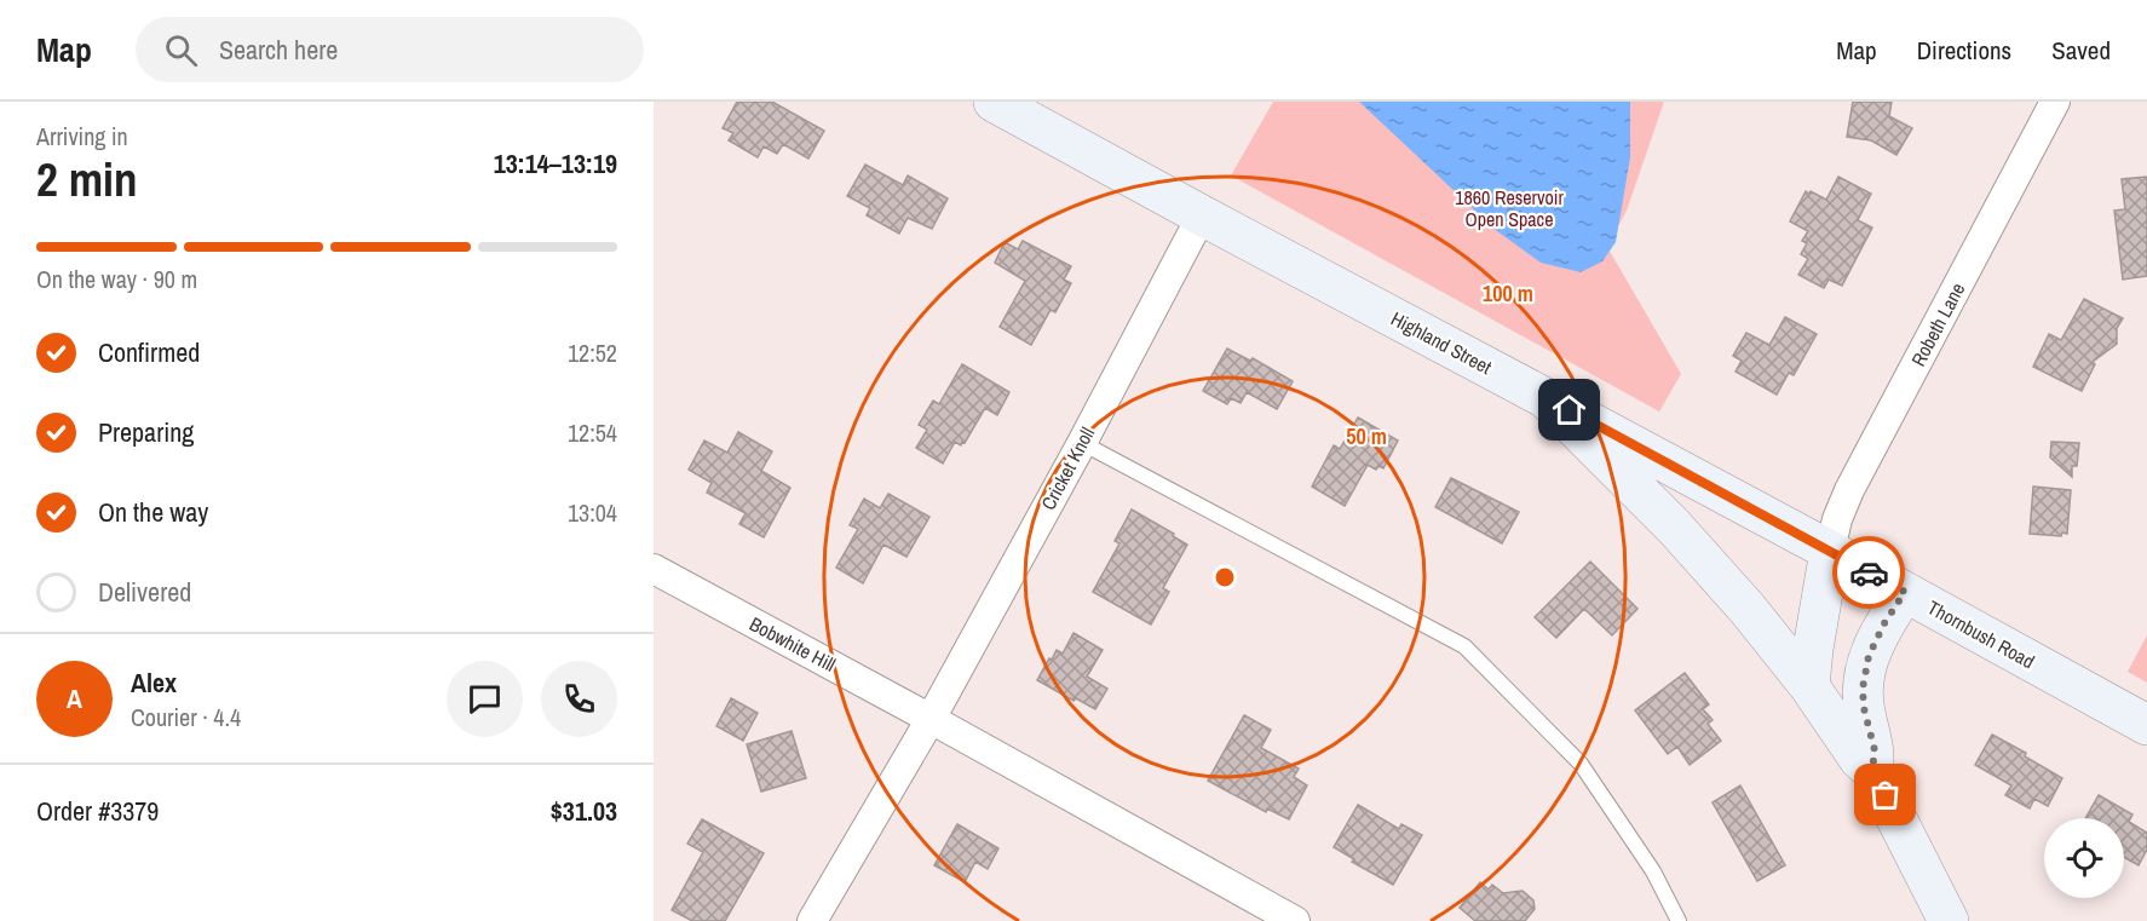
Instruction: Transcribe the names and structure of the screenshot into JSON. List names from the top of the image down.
{
  "streets": {
    "main road": ["Highland Street", "Thornbush Road"],
    "street": ["Robeth Lane", "Cricket Knoll", "Bobwhite Hill"]
  },
  "crossings": [
    ["Robeth Lane", "Thornbush Road"],
    ["Highland Street", "Cricket Knoll"],
    ["Highland Street", "Thornbush Road"],
    ["Cricket Knoll", "Bobwhite Hill"]
  ],
  "parks": ["1860 Reservoir Open Space"],
  "page": {
    "header": "Map",
    "search": "Search here",
    "nav": ["Map", "Directions", "Saved"],
    "heading": ["2 min", "Arriving in", "13:14–13:19"],
    "panel": [
      "Alex",
      "Courier · 4.4",
      "Order #3379",
      "$31.03"
    ],
    "bar": "On the way · 90 m",
    "list": [
      ["Confirmed", "12:52"],
      ["Preparing", "12:54"],
      ["On the way", "13:04"],
      "Delivered"
    ],
    "round": "A"
  },
  "rings": ["100 m", "50 m"]
}
